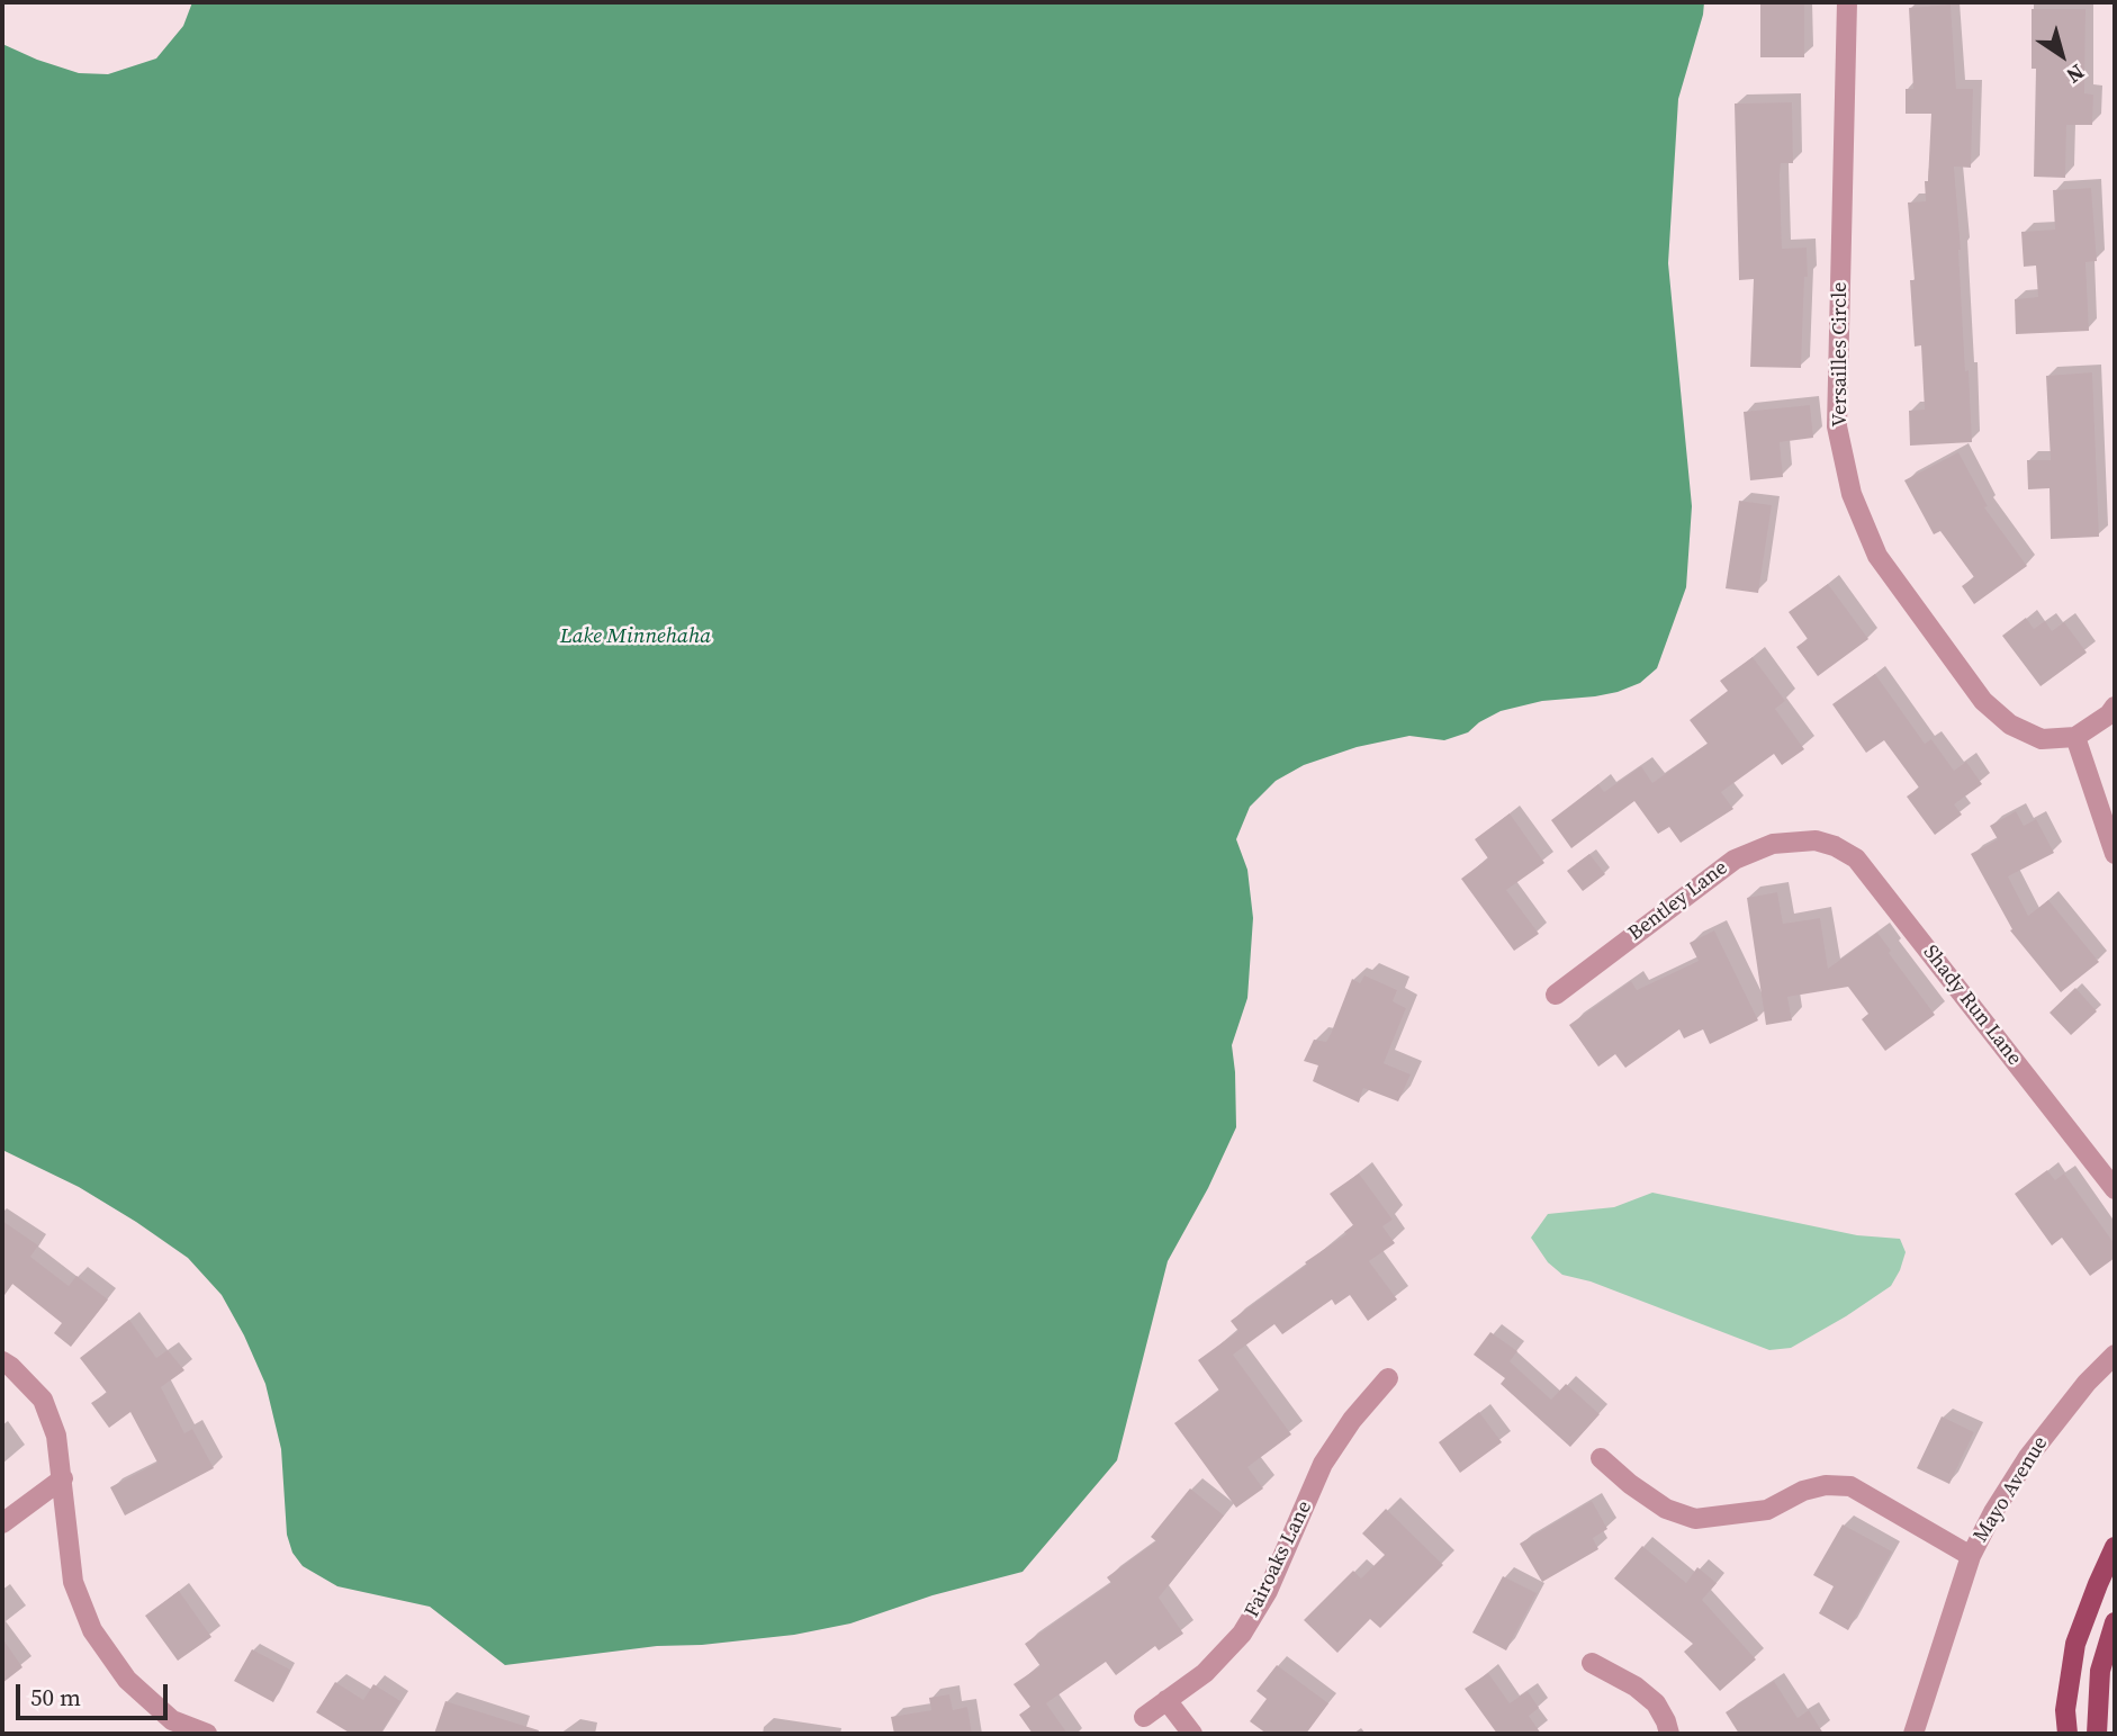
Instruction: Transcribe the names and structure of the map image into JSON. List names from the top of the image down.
{
  "streets": {
    "street": [
      "Versailles Circle",
      "Bentley Lane",
      "Shady Run Lane",
      "Mayo Avenue",
      "Fairoaks Lane"
    ]
  },
  "crossings": [
    ["Bentley Lane", "Shady Run Lane"]
  ],
  "water": ["Lake Minnehaha"],
  "scale_bar": "50 m",
  "north": "bottom right"
}
